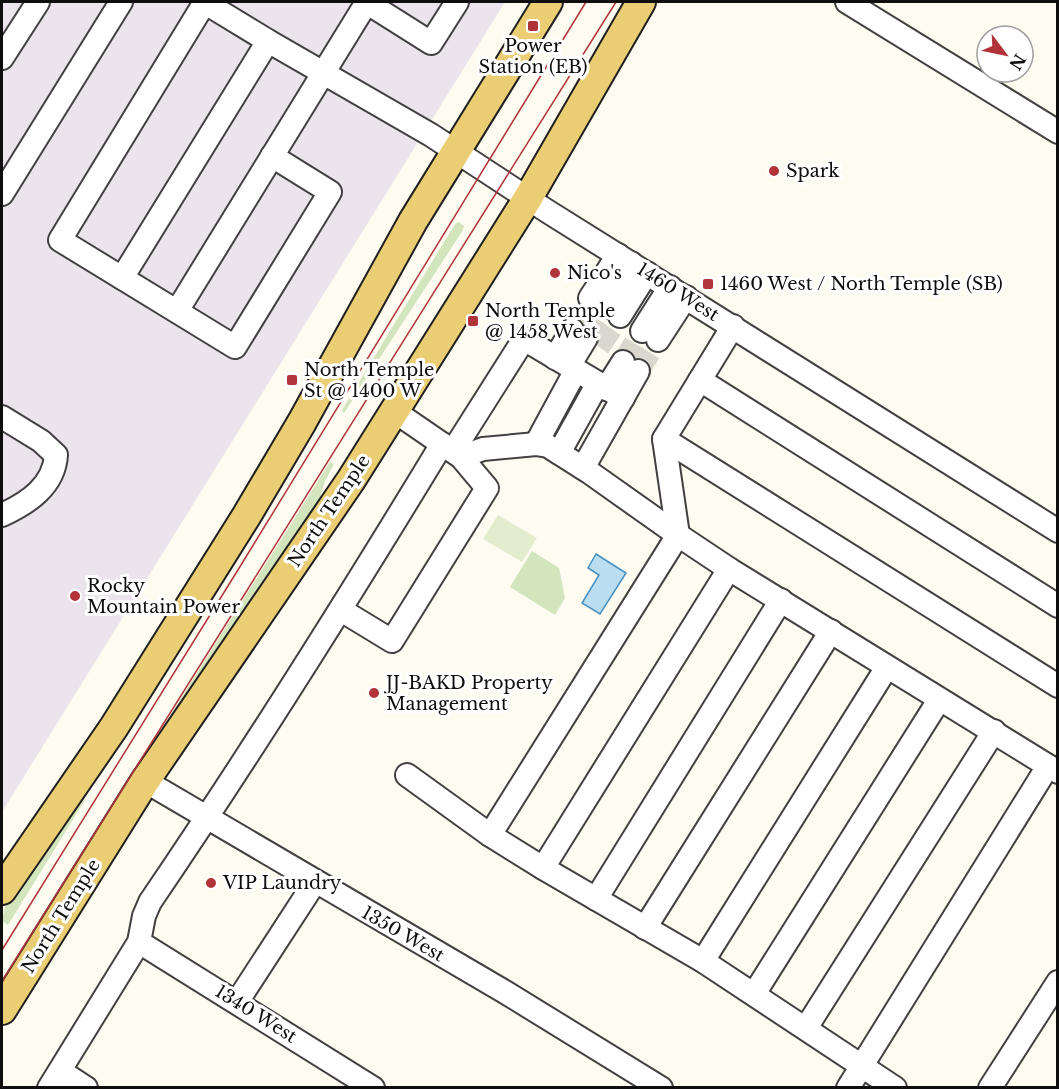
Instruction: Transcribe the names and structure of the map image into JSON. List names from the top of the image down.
{
  "streets": {
    "main road": ["North Temple"],
    "street": ["1460 West", "1350 West", "1340 West"]
  },
  "crossings": [
    ["1460 West", "North Temple"],
    ["North Temple", "1350 West"]
  ],
  "places": {
    "transit": [
      "Power Station (EB)",
      "1460 West / North Temple (SB)",
      "North Temple @ 1458 West",
      "North Temple St @ 1400 W"
    ],
    "other": [
      "Spark",
      "Nico's",
      "Rocky Mountain Power",
      "JJ-BAKD Property Management",
      "VIP Laundry"
    ]
  },
  "north": "bottom right"
}
